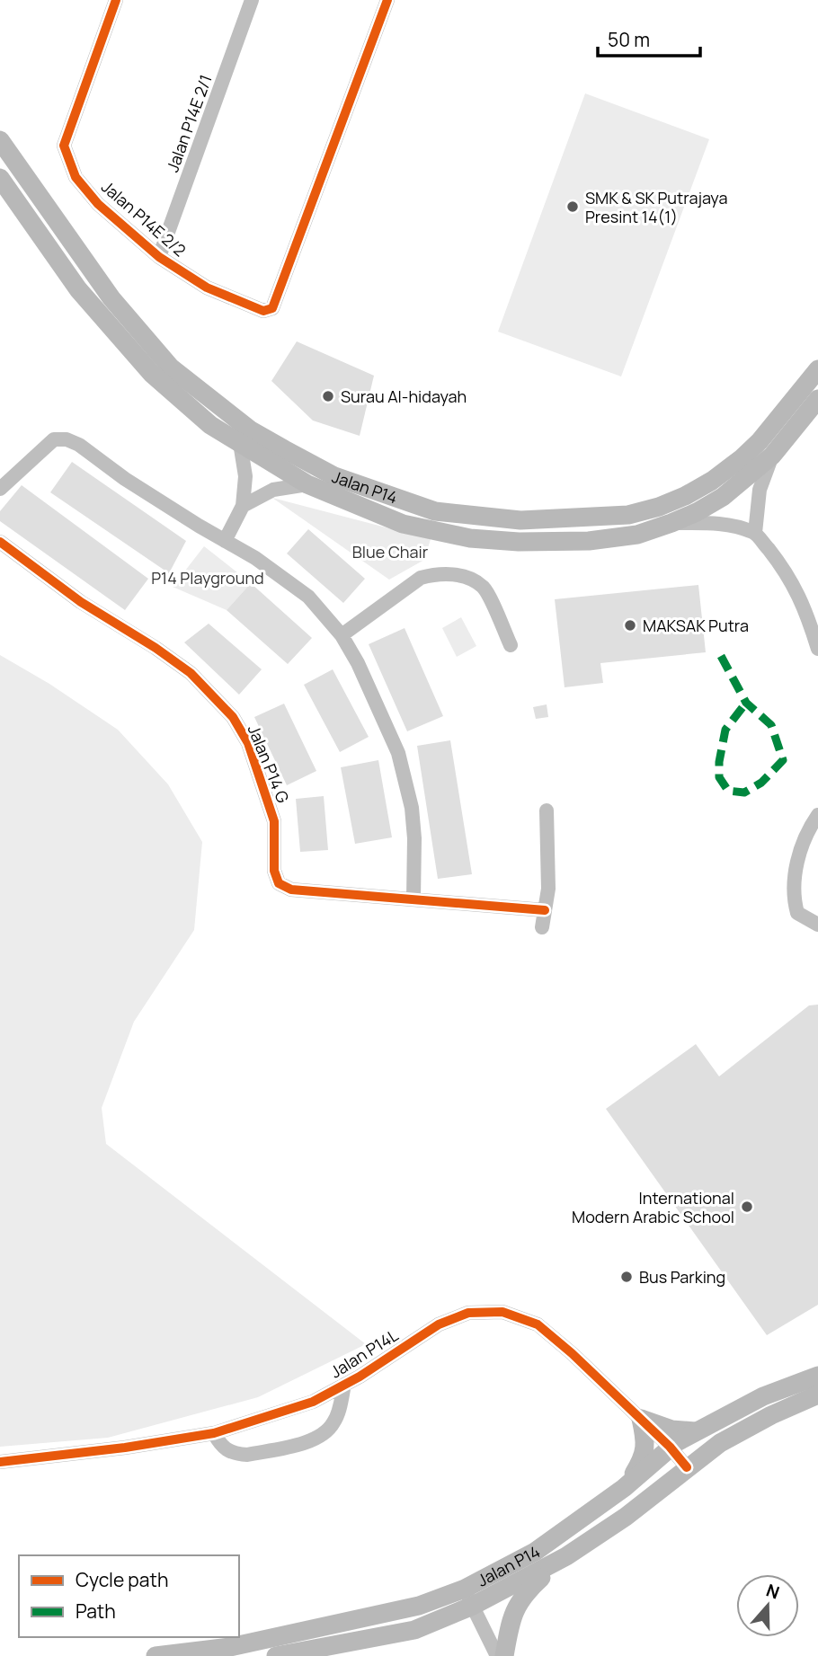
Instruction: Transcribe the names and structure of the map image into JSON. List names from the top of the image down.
{
  "streets": {
    "main road": ["Jalan P14"],
    "street": [
      "Jalan P14E 2/1",
      "Jalan P14E 2/2",
      "Jalan P14 G",
      "Jalan P14L"
    ]
  },
  "crossings": [
    ["Jalan P14E 2/1", "Jalan P14E 2/2"],
    ["Jalan P14", "Jalan P14L"]
  ],
  "parks": ["Blue Chair", "P14 Playground"],
  "places": [
    "SMK & SK Putrajaya Presint 14(1)",
    "Surau Al-hidayah",
    "MAKSAK Putra",
    "International Modern Arabic School",
    "Bus Parking"
  ],
  "legend": ["Cycle path", "Path"],
  "scale_bar": "50 m",
  "north": "top"
}
